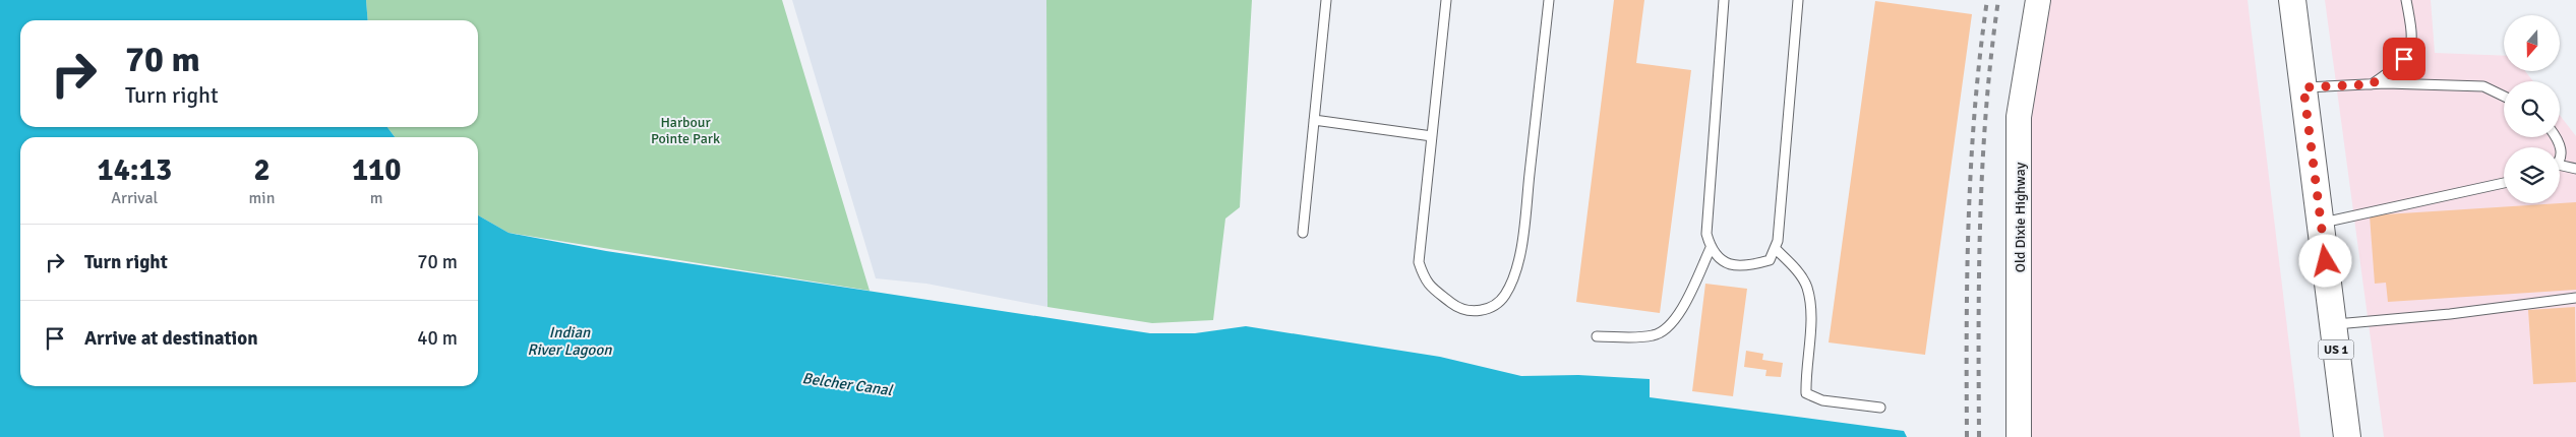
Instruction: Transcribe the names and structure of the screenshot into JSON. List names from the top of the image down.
{
  "streets": {
    "main road": ["US 1"],
    "street": ["Old Dixie Highway"]
  },
  "water": ["Indian River Lagoon", "Belcher Canal"],
  "parks": ["Harbour Pointe Park"],
  "north": "bottom",
  "page": {
    "turn": ["70 m", "Turn right"],
    "eta": [
      "14:13",
      "Arrival",
      "2",
      "min",
      "110",
      "m"
    ],
    "list": [
      {
        "name": "Turn right",
        "value": "70 m"
      },
      {
        "name": "Arrive at destination",
        "value": "40 m"
      }
    ]
  }
}
